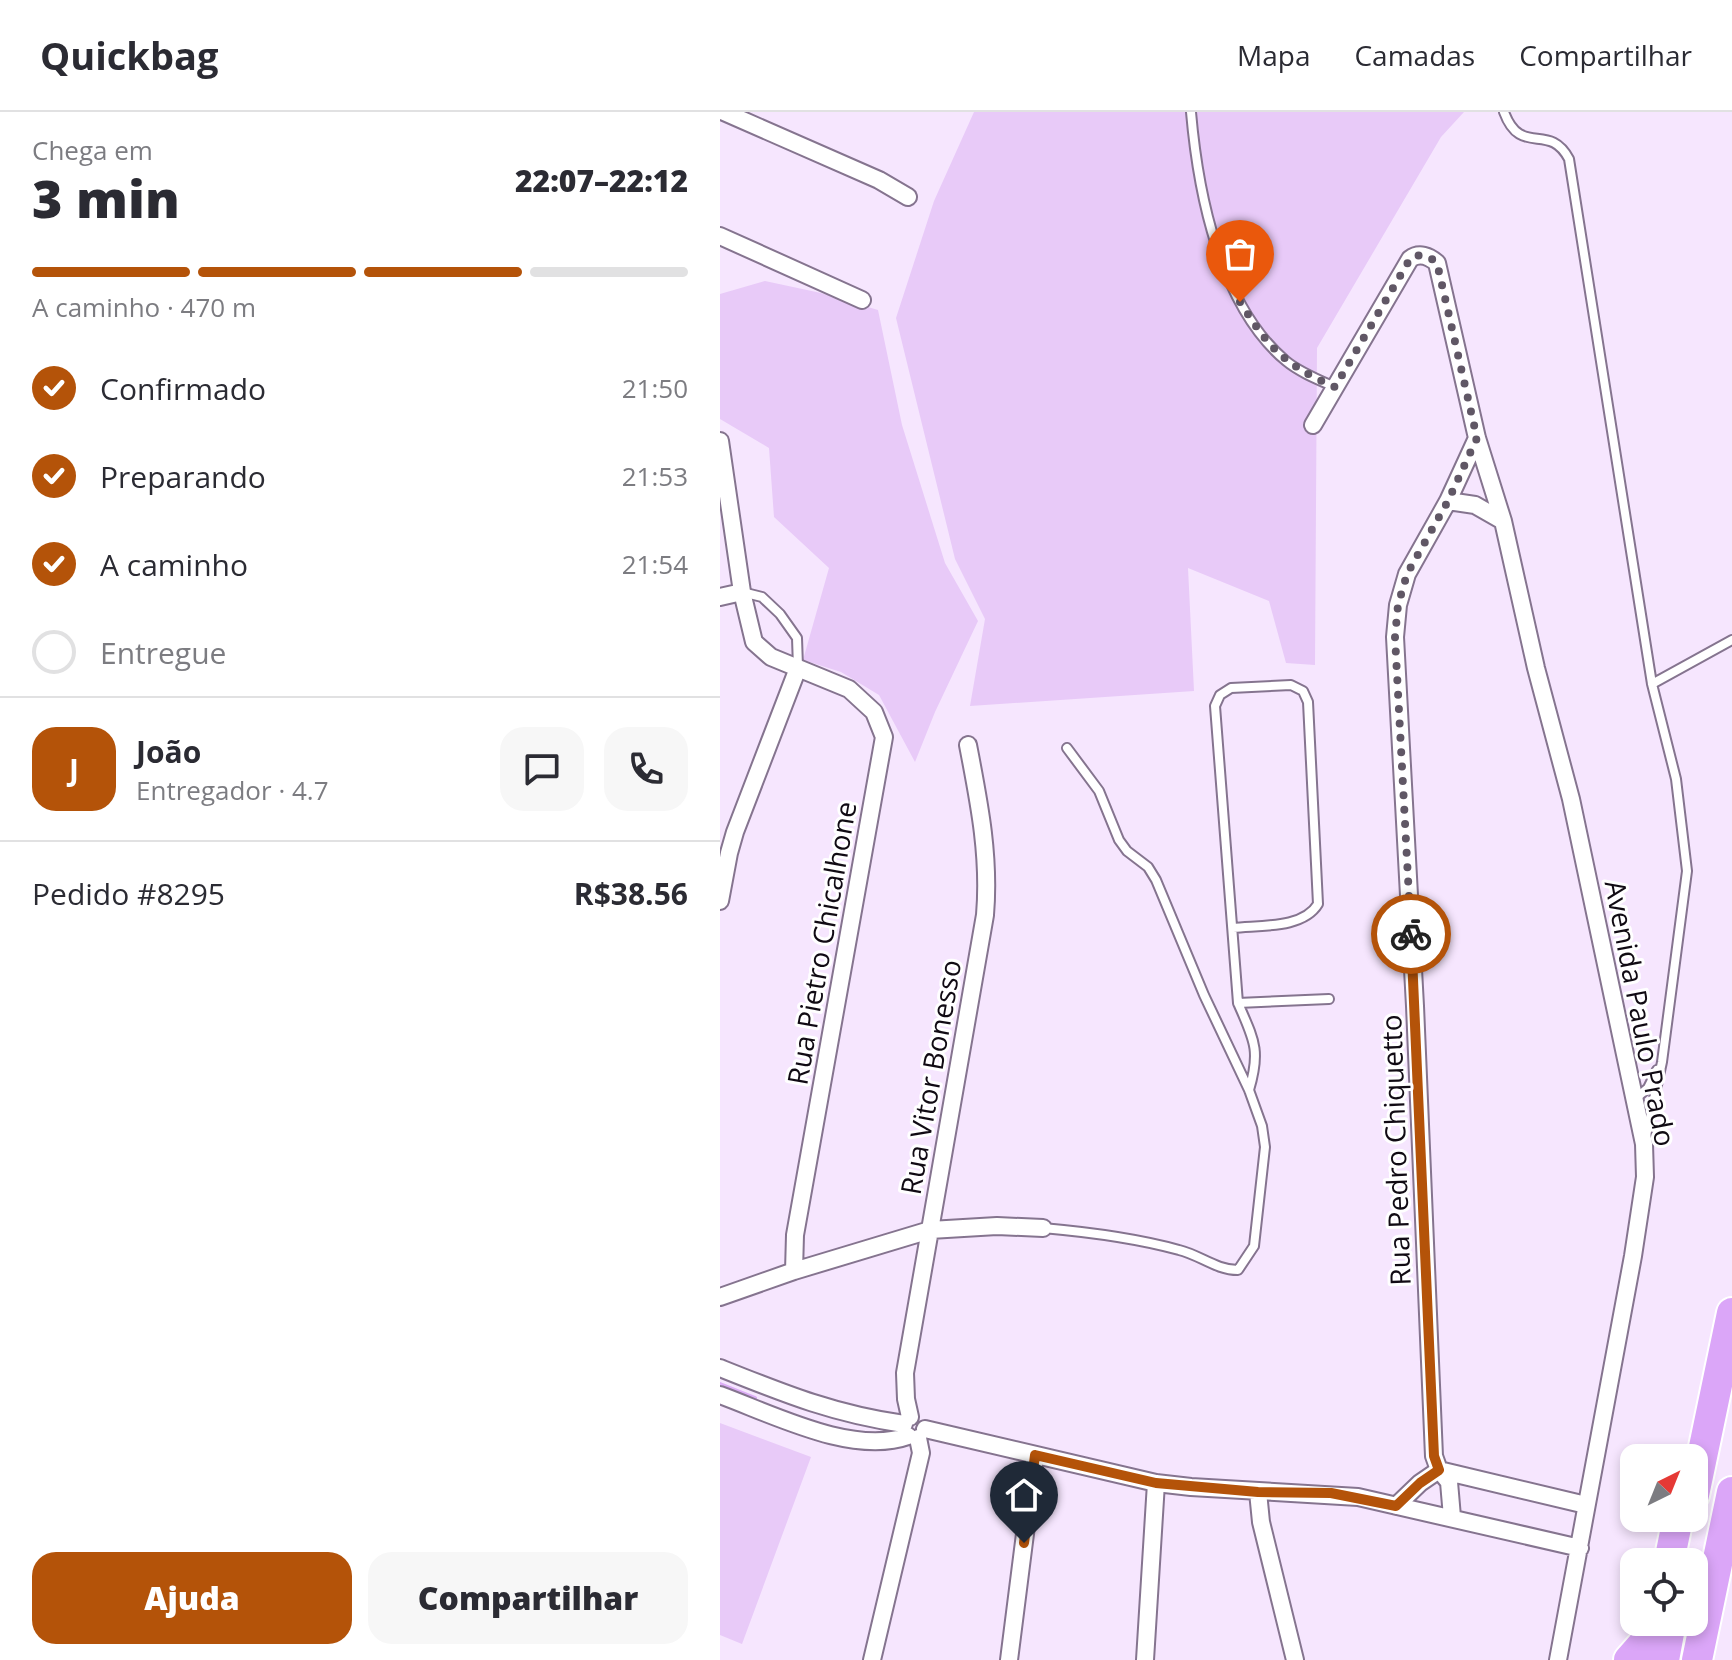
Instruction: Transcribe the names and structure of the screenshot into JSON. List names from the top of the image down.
{
  "streets": {
    "street": [
      "Rua Pietro Chicalhone",
      "Avenida Paulo Prado",
      "Rua Vitor Bonesso",
      "Rua Pedro Chiquetto"
    ]
  },
  "crossings": [
    ["Avenida Paulo Prado", "Rua Pedro Chiquetto"]
  ],
  "north": "top right",
  "page": {
    "header": "Quickbag",
    "nav": ["Mapa", "Camadas", "Compartilhar"],
    "heading": ["3 min", "Chega em", "22:07–22:12"],
    "panel": [
      "João",
      "Entregador · 4.7",
      "Pedido #8295",
      "R$38.56"
    ],
    "bar": "A caminho · 470 m",
    "list": [
      ["Confirmado", "21:50"],
      ["Preparando", "21:53"],
      ["A caminho", "21:54"],
      "Entregue"
    ],
    "round": "J",
    "buttons": ["Ajuda", "Compartilhar"]
  }
}
